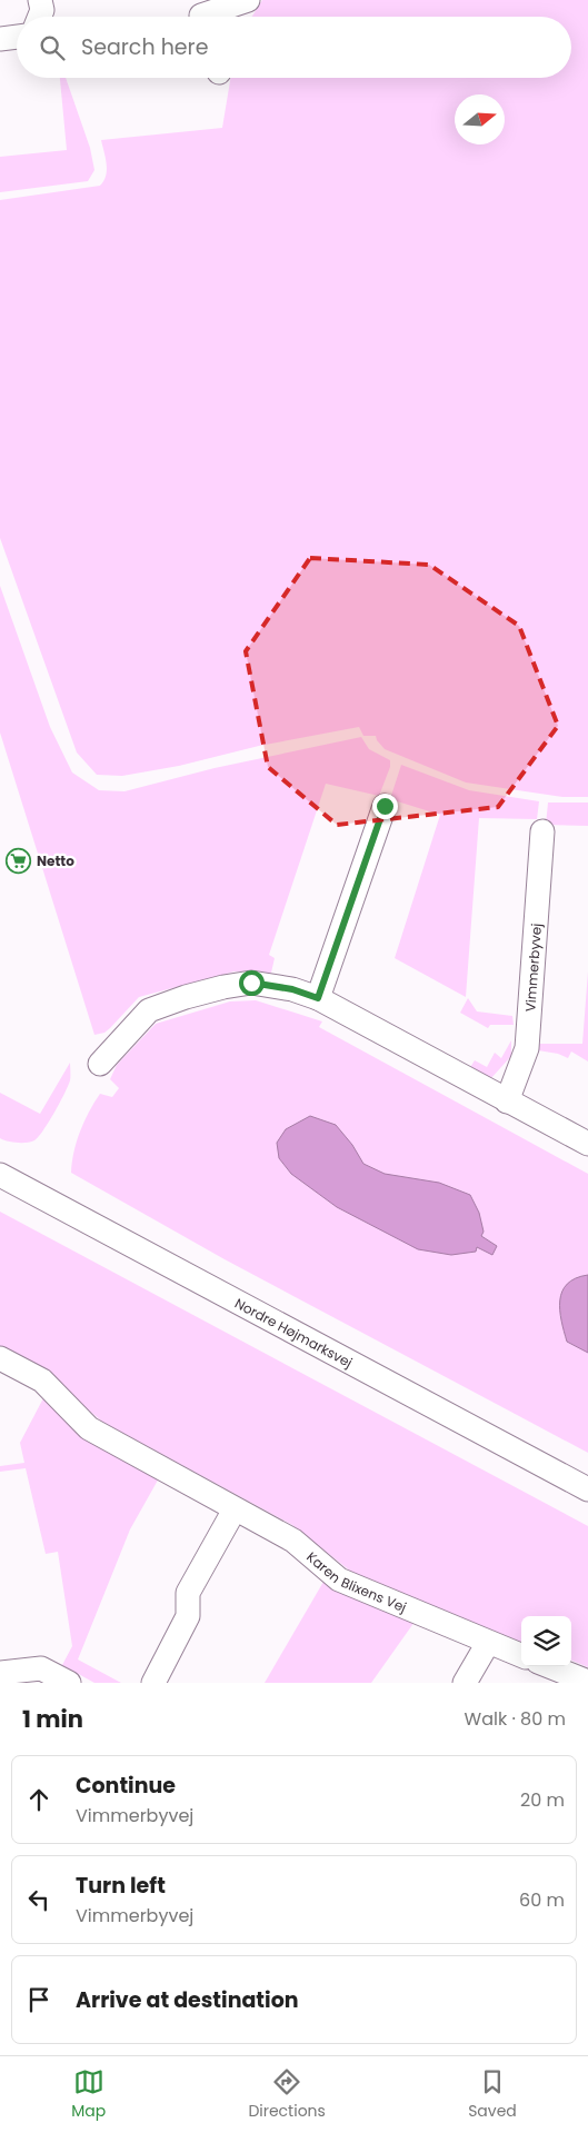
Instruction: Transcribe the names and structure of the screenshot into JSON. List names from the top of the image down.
{
  "streets": {
    "street": ["Vimmerbyvej", "Nordre Højmarksvej", "Karen Blixens Vej"]
  },
  "places": {
    "supermarket": ["Netto"]
  },
  "north": "right",
  "page": {
    "search": "Search here",
    "heading": ["1 min", "Walk · 80 m"],
    "list": [
      ["Continue", "Vimmerbyvej", "20 m"],
      ["Turn left", "Vimmerbyvej", "60 m"],
      "Arrive at destination"
    ],
    "nav": ["Map", "Directions", "Saved"]
  }
}
